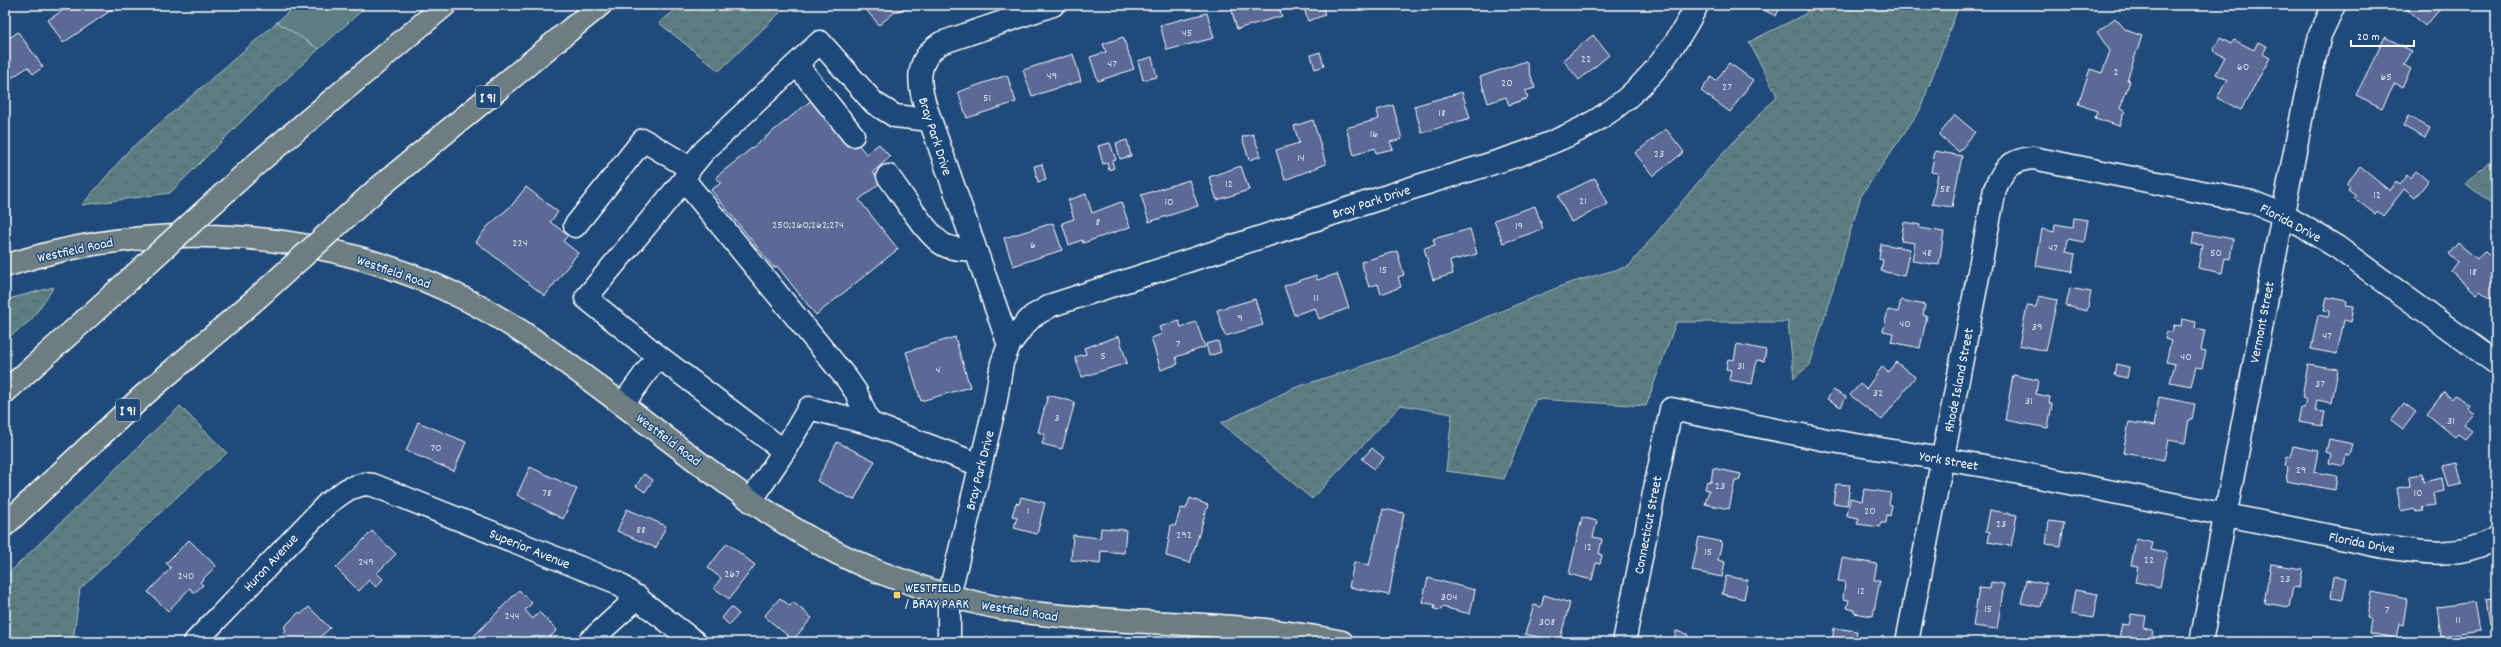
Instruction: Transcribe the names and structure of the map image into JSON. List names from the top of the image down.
{
  "streets": {
    "main road": ["I 91", "Westfield Road"],
    "street": [
      "Bray Park Drive",
      "Florida Drive",
      "Vermont Street",
      "Rhode Island Street",
      "York Street",
      "Connecticut Street",
      "Superior Avenue",
      "Huron Avenue"
    ]
  },
  "crossings": [
    ["Bray Park Drive", "Westfield Road"],
    ["Florida Drive", "Vermont Street"],
    ["Florida Drive", "Rhode Island Street"],
    ["Florida Drive", "York Street"],
    ["Vermont Street", "York Street"],
    ["Rhode Island Street", "York Street"],
    ["York Street", "Connecticut Street"],
    ["Superior Avenue", "Huron Avenue"]
  ],
  "places": {
    "transit": ["WESTFIELD / BRAY PARK"]
  },
  "house_numbers": [
    "45",
    "22",
    "47",
    "60",
    "2",
    "49",
    "65",
    "20",
    "27",
    "51",
    "18",
    "16",
    "23",
    "14",
    "12",
    "58",
    "12",
    "21",
    "10",
    "8",
    "250;260;262;274",
    "19",
    "224",
    "6",
    "47",
    "48",
    "50",
    "15",
    "18",
    "11",
    "9",
    "40",
    "39",
    "47",
    "7",
    "5",
    "40",
    "31",
    "4",
    "37",
    "32",
    "31",
    "3",
    "31",
    "70",
    "29",
    "23",
    "78",
    "10",
    "1",
    "20",
    "23",
    "88",
    "292",
    "12",
    "15",
    "22",
    "249",
    "267",
    "240",
    "23",
    "12",
    "304",
    "15",
    "7",
    "244",
    "11",
    "308"
  ],
  "scale_bar": "20 m"
}
